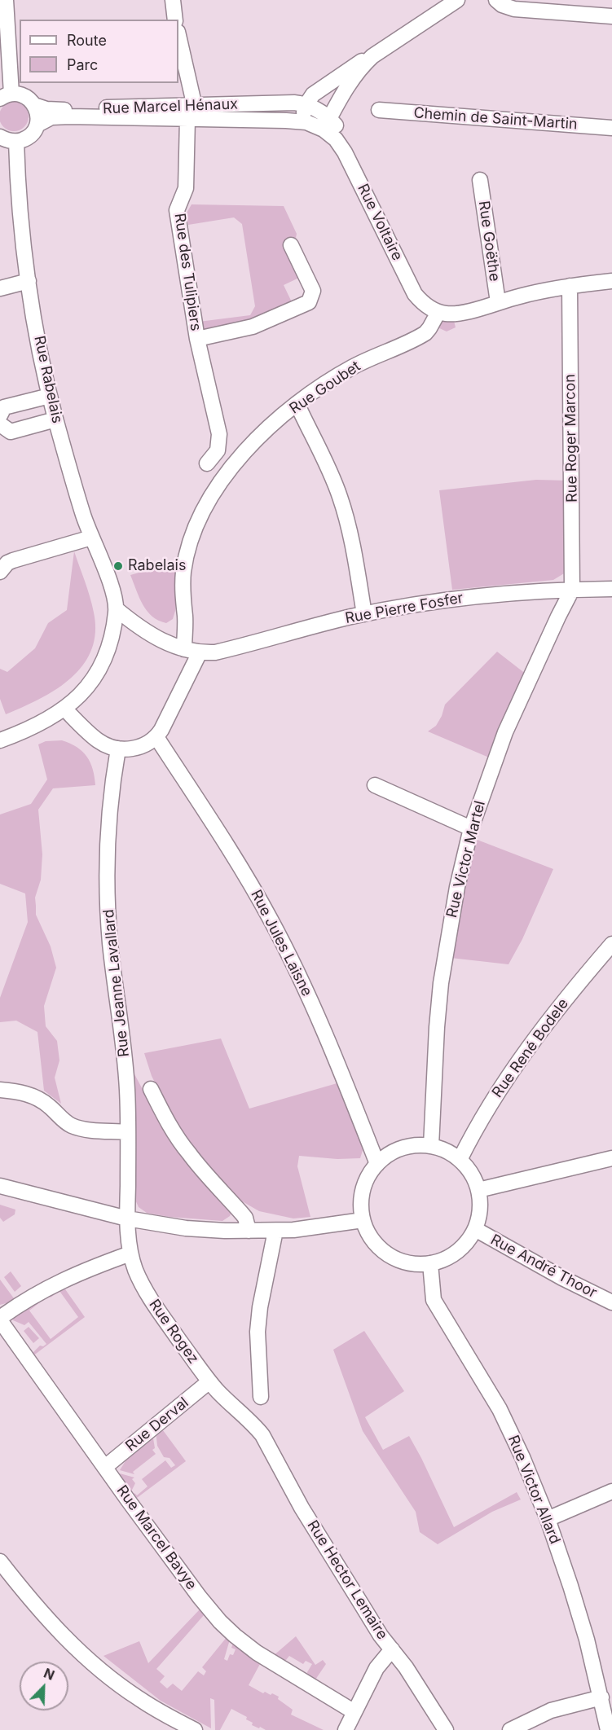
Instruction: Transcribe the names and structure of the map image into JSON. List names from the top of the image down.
{
  "streets": {
    "street": [
      "Rue Marcel Hénaux",
      "Chemin de Saint-Martin",
      "Rue Voltaire",
      "Rue Goëthe",
      "Rue des Tulipiers",
      "Rue Rabelais",
      "Rue Goubet",
      "Rue Roger Marcon",
      "Rue Pierre Fosfer",
      "Rue Victor Martel",
      "Rue Jules Laisne",
      "Rue Jeanne Lavallard",
      "Rue René Bodele",
      "Rue André Thoor",
      "Rue Rogez",
      "Rue Derval",
      "Rue Victor Allard",
      "Rue Marcel Bavye",
      "Rue Hector Lemaire"
    ]
  },
  "crossings": [
    ["Rue Marcel Hénaux", "Rue Voltaire"],
    ["Rue Marcel Hénaux", "Rue des Tulipiers"],
    ["Rue Voltaire", "Rue Goubet"],
    ["Rue Rabelais", "Rue Pierre Fosfer"],
    ["Rue Goubet", "Rue Pierre Fosfer"],
    ["Rue Roger Marcon", "Rue Pierre Fosfer"],
    ["Rue Roger Marcon", "Rue Victor Martel"],
    ["Rue Pierre Fosfer", "Rue Victor Martel"],
    ["Rue Victor Martel", "Rue Jules Laisne"],
    ["Rue Victor Martel", "Rue René Bodele"],
    ["Rue Victor Martel", "Rue André Thoor"],
    ["Rue Victor Martel", "Rue Victor Allard"],
    ["Rue Jules Laisne", "Rue René Bodele"],
    ["Rue Jules Laisne", "Rue André Thoor"],
    ["Rue Jules Laisne", "Rue Victor Allard"],
    ["Rue Jeanne Lavallard", "Rue Rogez"],
    ["Rue René Bodele", "Rue André Thoor"],
    ["Rue René Bodele", "Rue Victor Allard"],
    ["Rue André Thoor", "Rue Victor Allard"],
    ["Rue Rogez", "Rue Derval"],
    ["Rue Rogez", "Rue Hector Lemaire"],
    ["Rue Derval", "Rue Marcel Bavye"]
  ],
  "places": ["Rabelais"],
  "legend": ["Route", "Parc"],
  "north": "top right"
}
